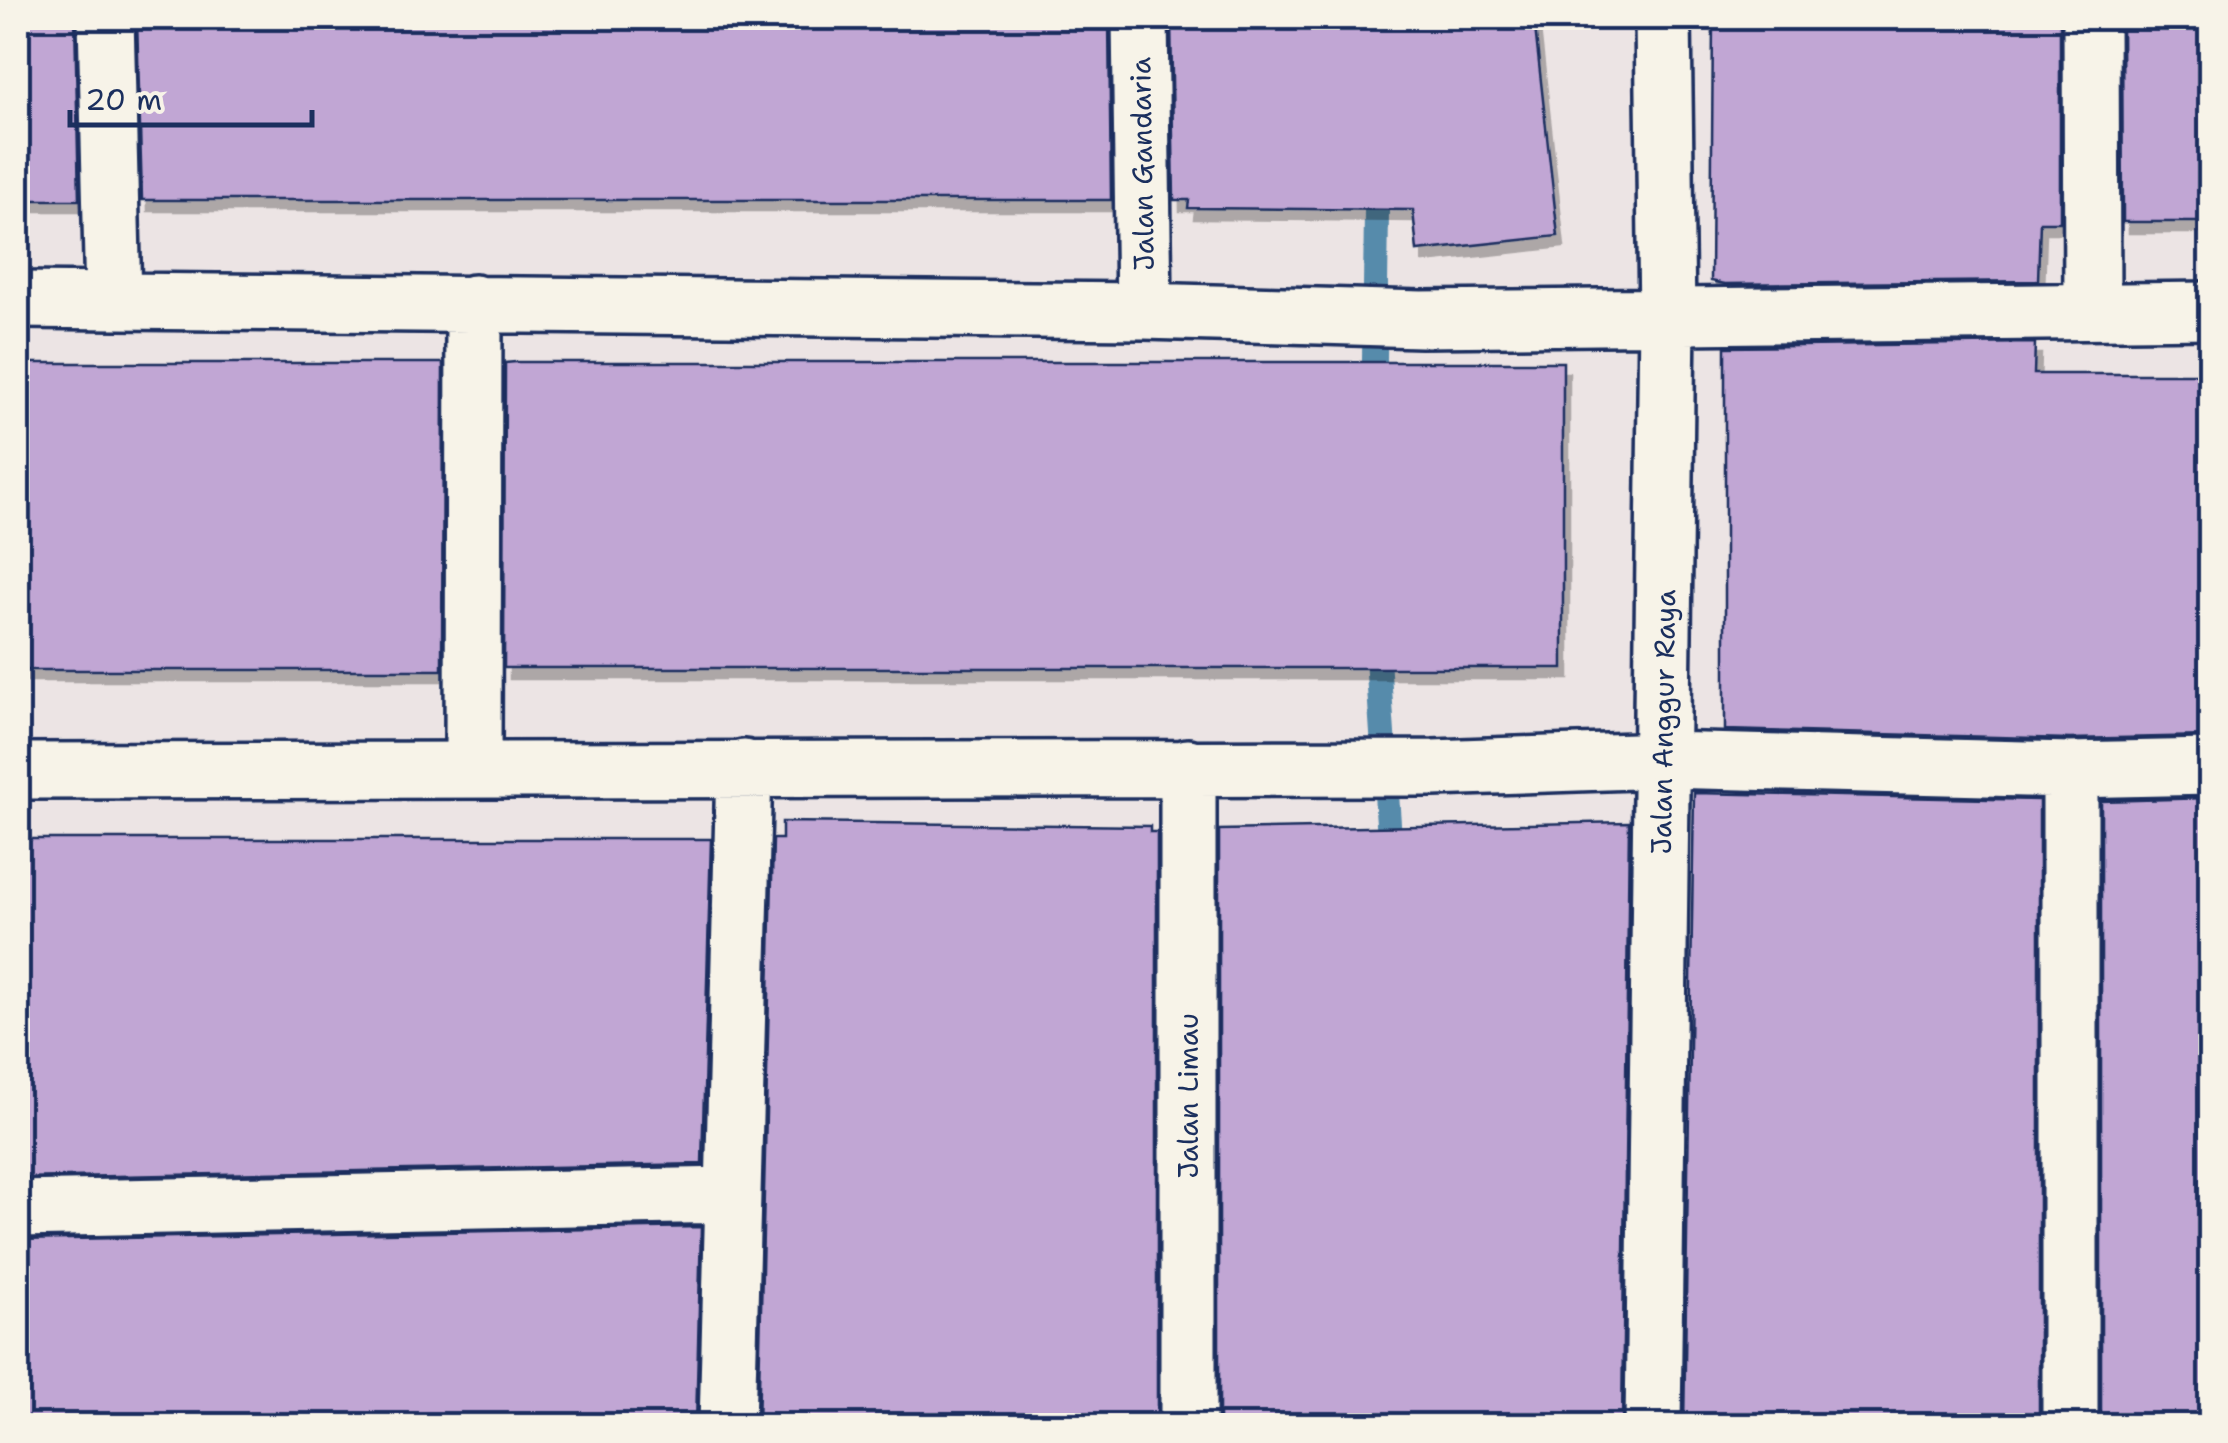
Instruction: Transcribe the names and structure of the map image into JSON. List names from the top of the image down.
{
  "streets": {
    "street": ["Jalan Gandaria", "Jalan Anggur Raya", "Jalan Limau"]
  },
  "scale_bar": "20 m"
}
